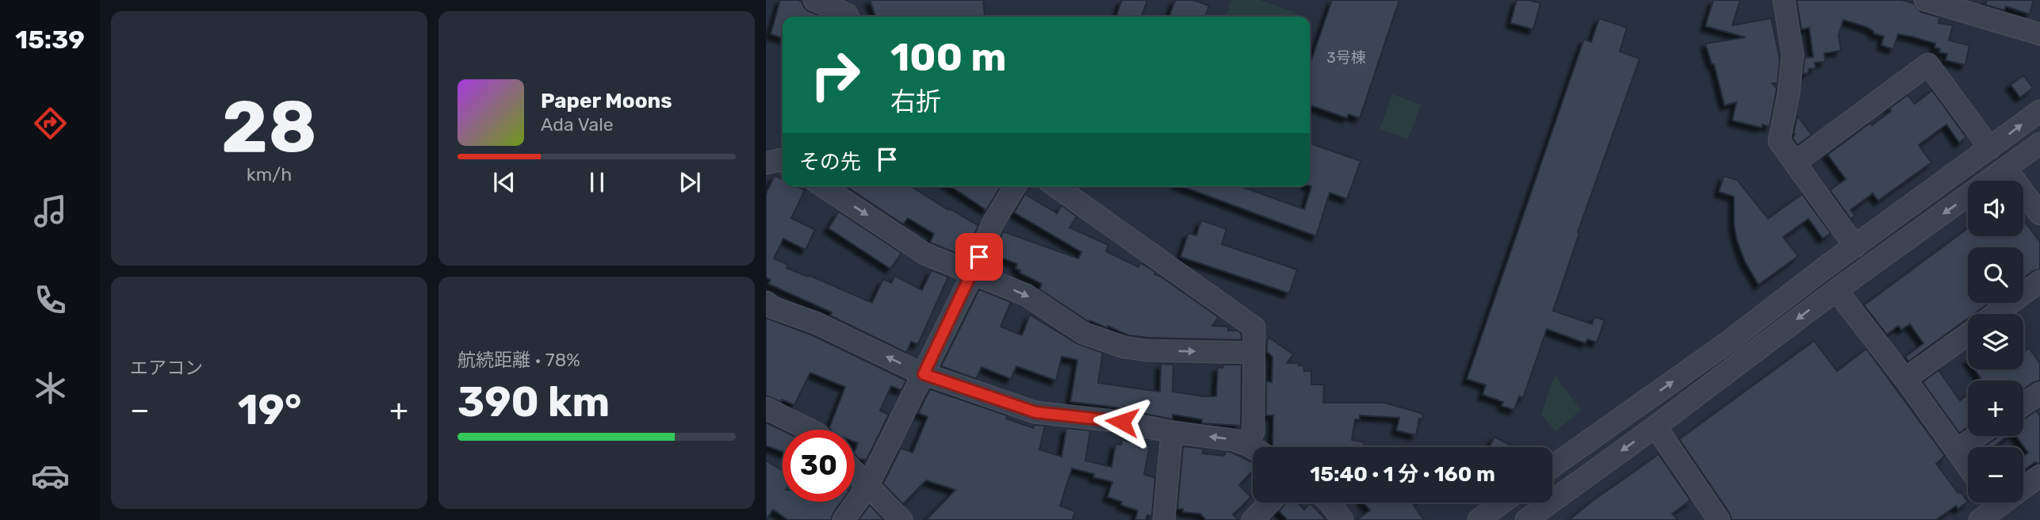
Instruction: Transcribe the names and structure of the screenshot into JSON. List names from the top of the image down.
{
  "house_numbers": ["3号棟"],
  "page": {
    "tabs": "15:39",
    "tile": [
      ["28", "km/h"],
      "エアコン",
      ["航続距離 · 78%", "390 km"]
    ],
    "turn": ["100 m", "右折"],
    "song": ["Paper Moons", "Ada Vale"],
    "then": "その先",
    "map_buttons": ["+", "−"],
    "heat": ["−", "19°", "+"],
    "limit": "30",
    "trip": "15:40 · 1 分 · 160 m"
  }
}
